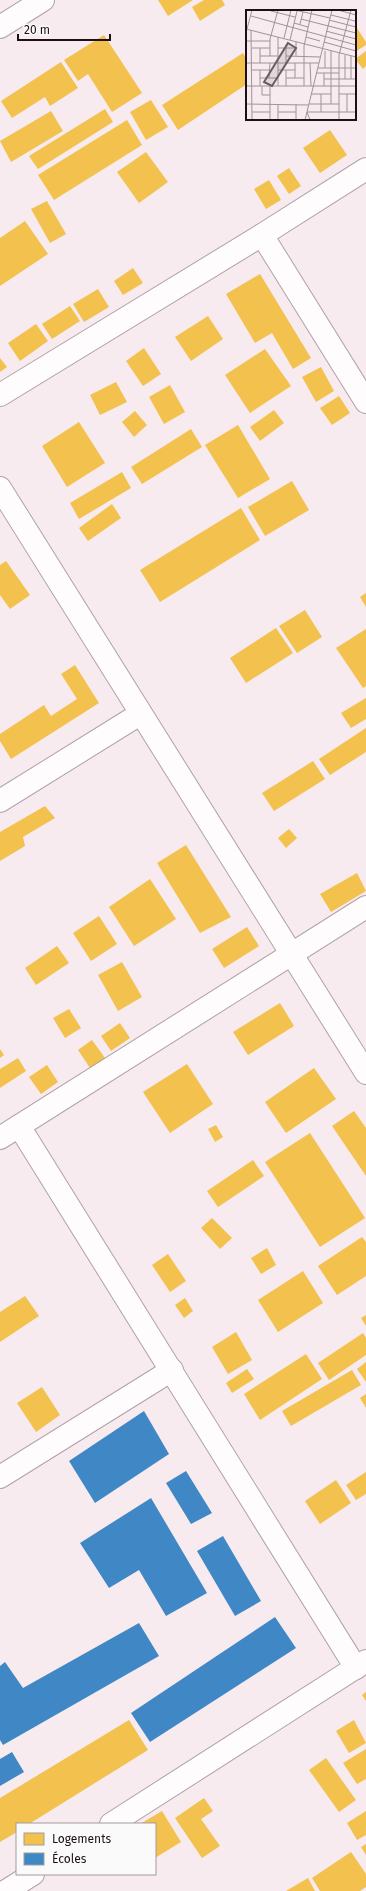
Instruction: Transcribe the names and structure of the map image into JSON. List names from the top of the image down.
{
  "legend": ["Logements", "Écoles"],
  "scale_bar": "20 m"
}
